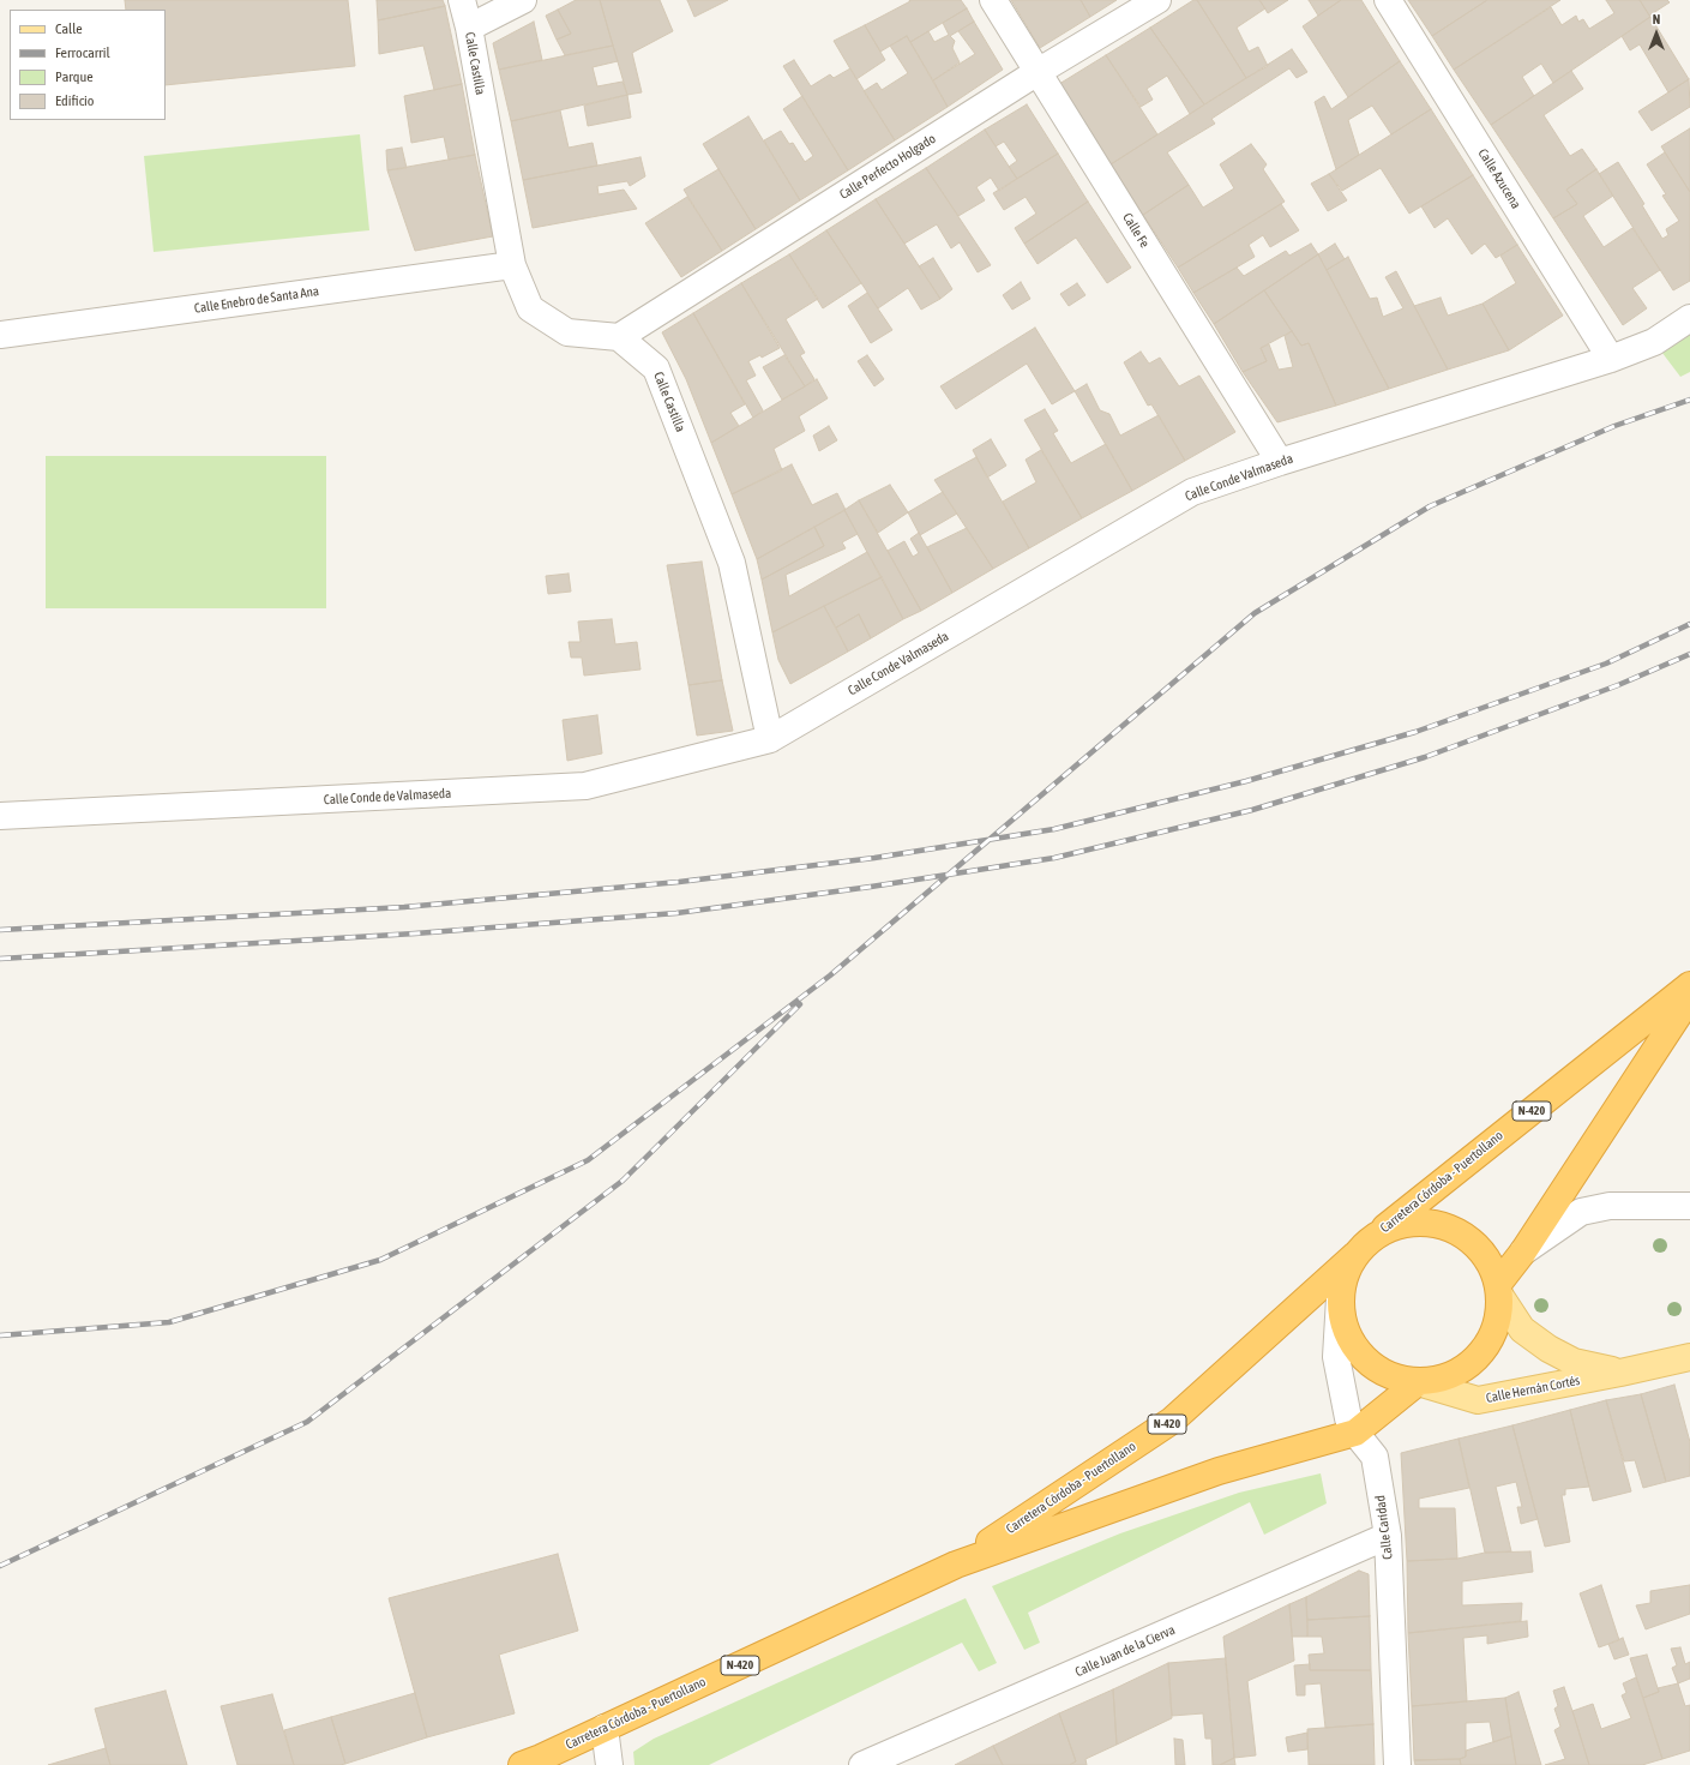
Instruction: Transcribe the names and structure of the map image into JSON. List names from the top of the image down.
{
  "streets": {
    "highway": ["N-420", "Carretera Córdoba - Puertollano"],
    "main road": ["Calle Hernán Cortés"],
    "street": [
      "Calle Castilla",
      "Calle Perfecto Holgado",
      "Calle Azucena",
      "Calle Fe",
      "Calle Enebro de Santa Ana",
      "Calle Conde Valmaseda",
      "Calle Conde de Valmaseda",
      "Calle Caridad",
      "Calle Juan de la Cierva"
    ]
  },
  "crossings": [
    ["Calle Castilla", "Calle Perfecto Holgado"],
    ["Calle Castilla", "Calle Enebro de Santa Ana"],
    ["Calle Castilla", "Calle Conde Valmaseda"],
    ["Calle Castilla", "Calle Conde de Valmaseda"],
    ["Calle Perfecto Holgado", "Calle Fe"],
    ["Calle Azucena", "Calle Conde Valmaseda"],
    ["Calle Fe", "Calle Conde Valmaseda"],
    ["Calle Conde Valmaseda", "Calle Conde de Valmaseda"],
    ["N-420", "Carretera Córdoba - Puertollano"],
    ["N-420", "Calle Hernán Cortés"],
    ["N-420", "Calle Caridad"],
    ["Carretera Córdoba - Puertollano", "Calle Hernán Cortés"],
    ["Carretera Córdoba - Puertollano", "Calle Caridad"],
    ["Calle Hernán Cortés", "Calle Caridad"],
    ["Calle Caridad", "Calle Juan de la Cierva"]
  ],
  "legend": [
    "Calle",
    "Ferrocarril",
    "Parque",
    "Edificio"
  ],
  "north": "top"
}
